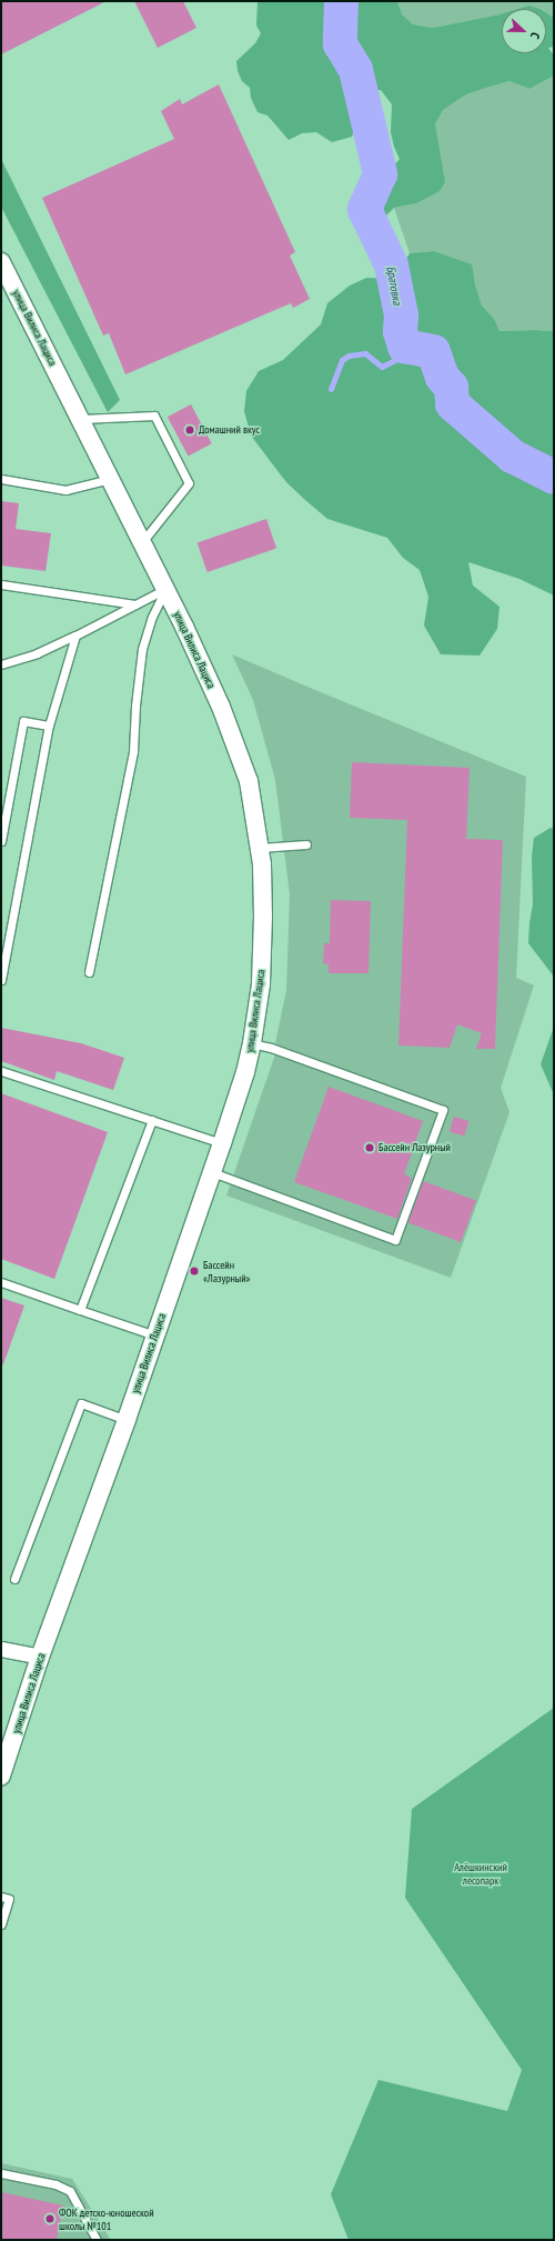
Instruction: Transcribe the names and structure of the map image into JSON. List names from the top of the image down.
{
  "streets": {
    "street": ["улица Вилиса Лациса"]
  },
  "water": ["Братовка"],
  "parks": ["Алёшкинский лесопарк"],
  "places": [
    "Домашний вкус",
    "Бассейн Лазурный",
    "Бассейн «Лазурный»",
    "ФОК детско-юношеской школы №101"
  ],
  "north": "right"
}
